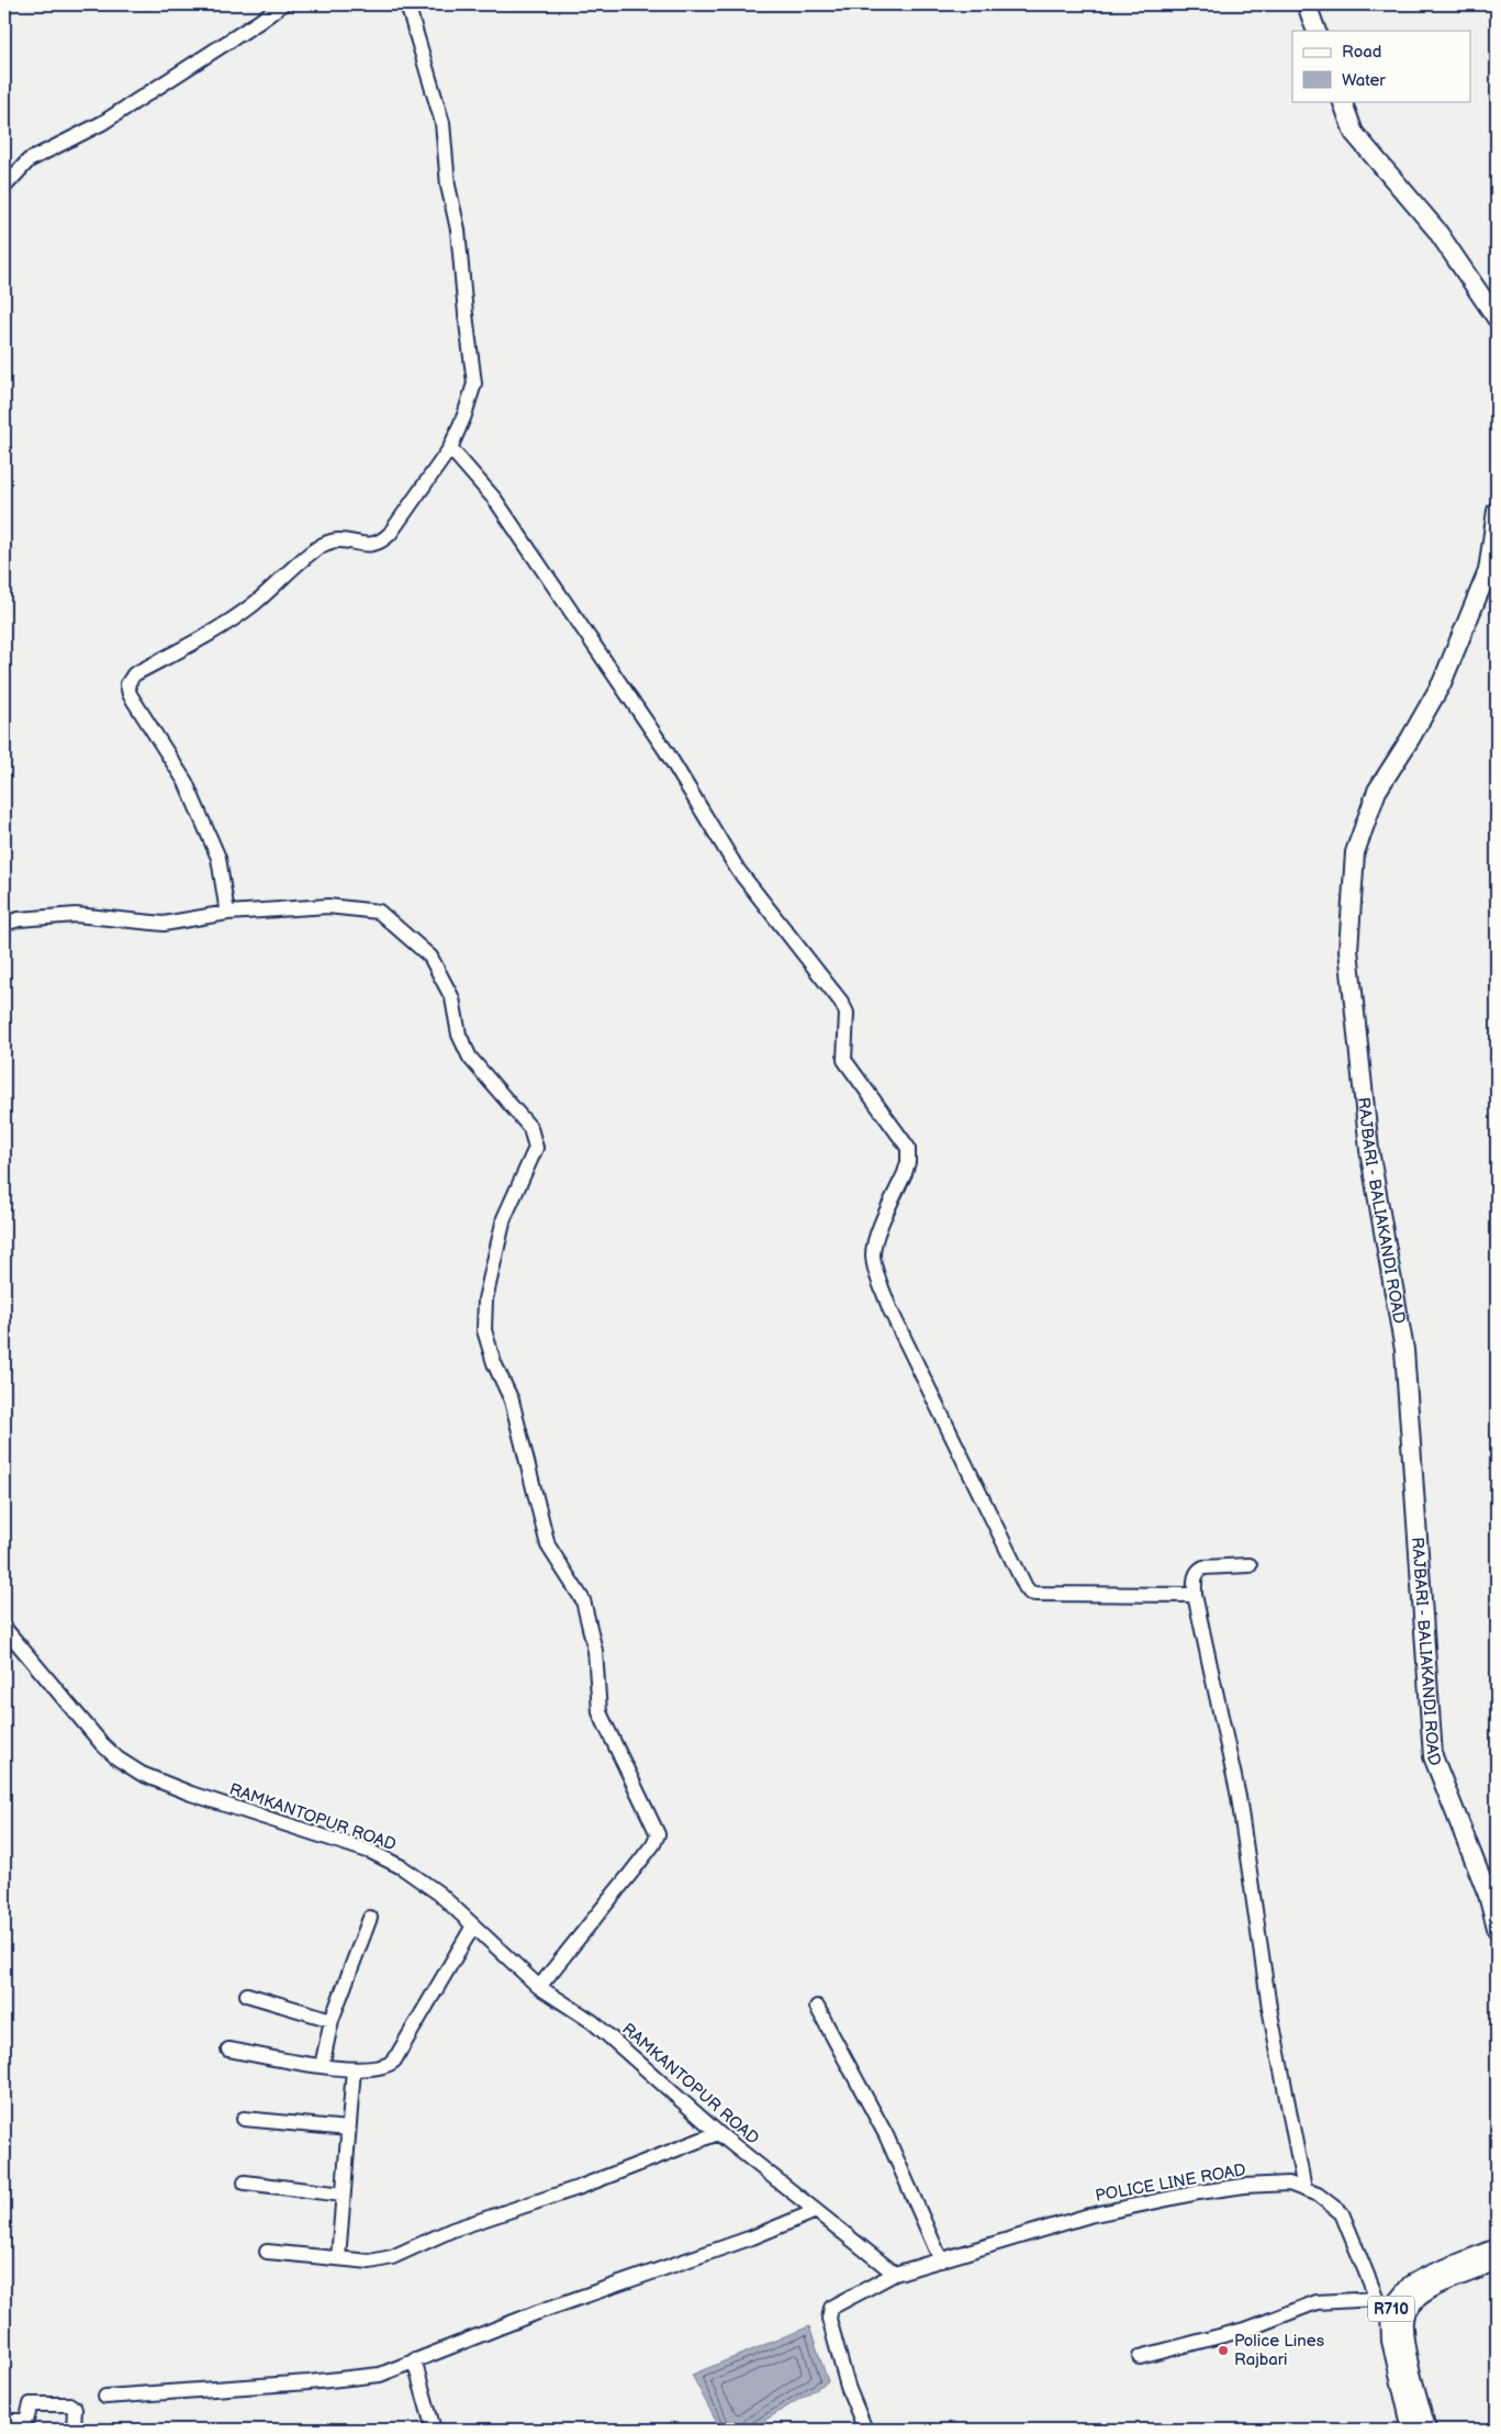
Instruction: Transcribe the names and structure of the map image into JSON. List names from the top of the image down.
{
  "streets": {
    "main road": ["RAJBARI - BALIAKANDI ROAD", "R710"],
    "street": ["RAMKANTOPUR ROAD", "POLICE LINE ROAD"]
  },
  "crossings": [
    ["RAMKANTOPUR ROAD", "POLICE LINE ROAD"],
    ["POLICE LINE ROAD", "R710"]
  ],
  "places": ["Police Lines Rajbari"],
  "legend": ["Road", "Water"]
}
